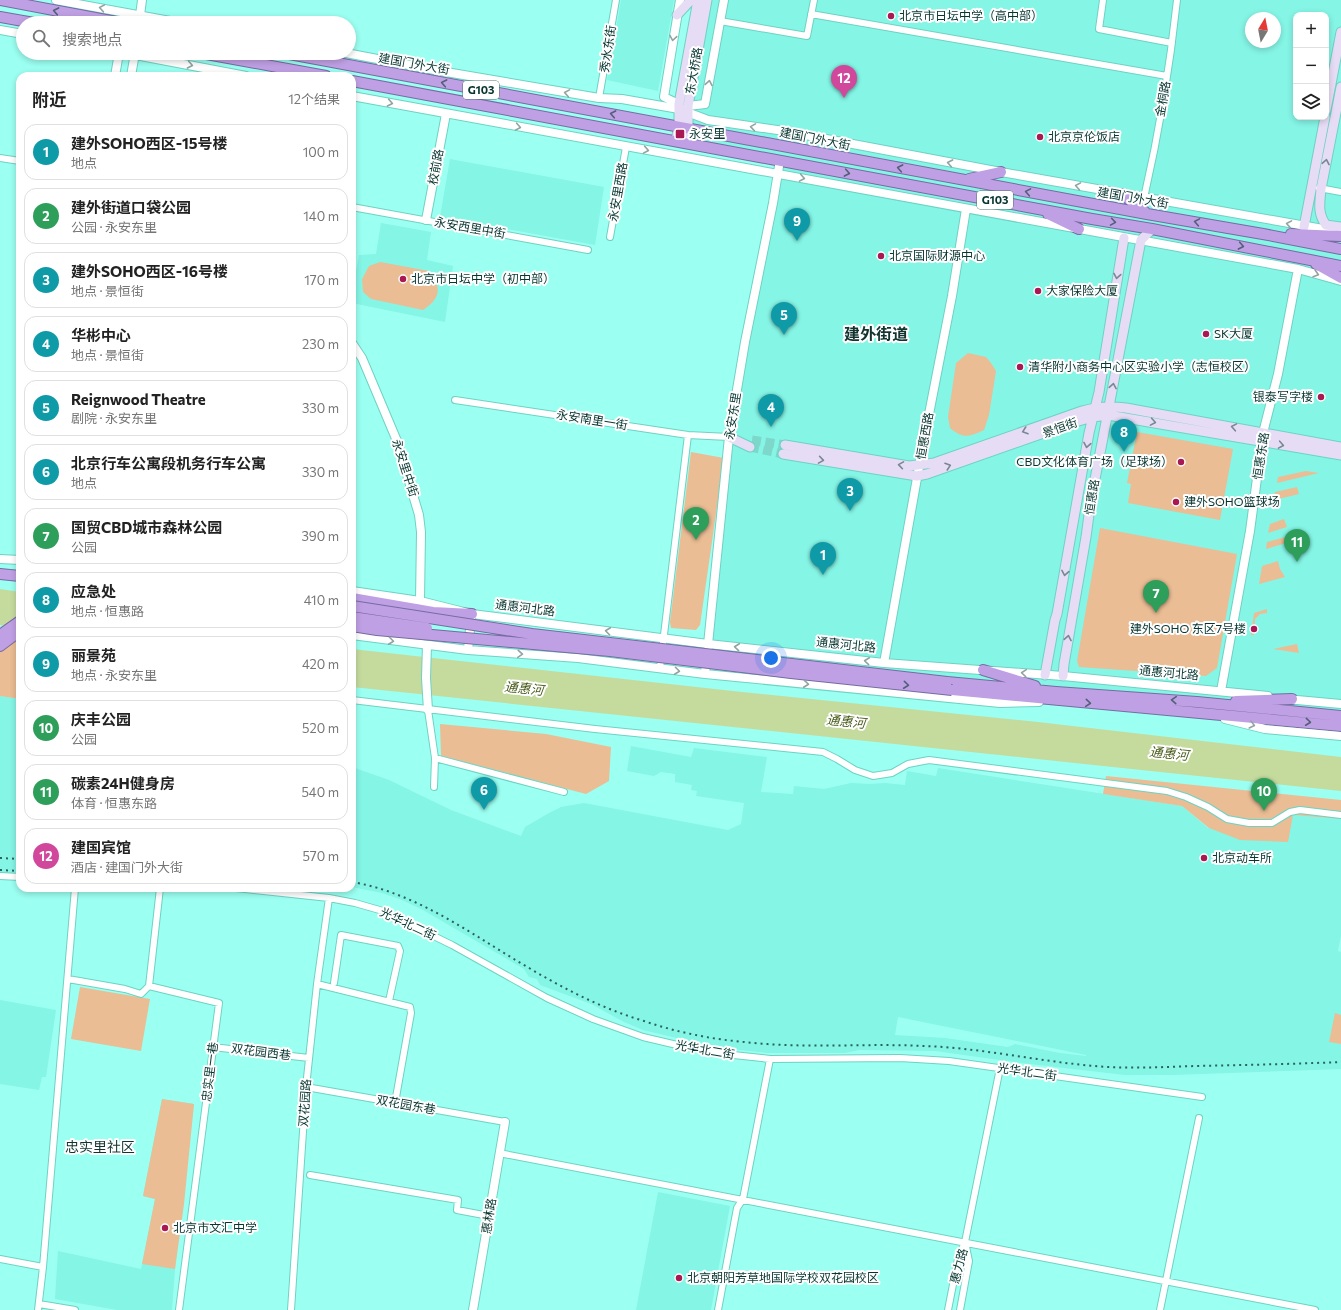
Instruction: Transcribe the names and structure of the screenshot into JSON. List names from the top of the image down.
{
  "streets": {
    "highway": ["建国门外大街", "G103", "通惠河北路"],
    "main road": ["东大桥路", "景恒街", "恒惠路"],
    "street": [
      "秀水东街",
      "金桐路",
      "校前路",
      "永安里西路",
      "永安西里中街",
      "永安东里",
      "永安南里一街",
      "恒惠西路",
      "恒惠东路",
      "永安里中街",
      "光华北二街",
      "双花园西巷",
      "忠实里一巷",
      "双花园路",
      "双花园东巷",
      "惠林路",
      "惠力路"
    ]
  },
  "crossings": [
    ["秀水东街", "建国门外大街"],
    ["建国门外大街", "东大桥路"],
    ["建国门外大街", "金桐路"],
    ["东大桥路", "G103"],
    ["G103", "永安东里"],
    ["校前路", "永安西里中街"],
    ["永安东里", "永安南里一街"],
    ["永安东里", "通惠河北路"],
    ["景恒街", "恒惠西路"],
    ["景恒街", "恒惠东路"],
    ["景恒街", "恒惠路"],
    ["恒惠西路", "通惠河北路"],
    ["恒惠东路", "通惠河北路"],
    ["永安里中街", "通惠河北路"],
    ["恒惠路", "通惠河北路"],
    ["光华北二街", "双花园路"],
    ["双花园西巷", "忠实里一巷"],
    ["双花园西巷", "双花园路"],
    ["双花园路", "双花园东巷"],
    ["双花园东巷", "惠林路"]
  ],
  "districts": ["建外街道", "忠实里社区"],
  "water": ["通惠河"],
  "places": {
    "other": [
      "北京市日坛中学（高中部）",
      "北京京伦饭店",
      "北京国际财源中心",
      "北京市日坛中学（初中部）",
      "大家保险大厦",
      "SK大厦",
      "清华附小商务中心区实验小学（志恒校区）",
      "银泰写字楼",
      "CBD文化体育广场（足球场）",
      "建外SOHO篮球场",
      "建外SOHO 东区7号楼",
      "北京动车所",
      "北京市文汇中学",
      "北京朝阳芳草地国际学校双花园校区"
    ],
    "transit": ["永安里"]
  },
  "north": "top",
  "page": {
    "map_buttons": ["+", "−"],
    "search": "搜索地点",
    "pins": [
      "12",
      "9",
      "5",
      "4",
      "8",
      "3",
      "2",
      "11",
      "1",
      "7",
      "6",
      "10"
    ],
    "heading": ["附近", "12个结果"],
    "list": [
      {
        "mark": "1",
        "name": "建外SOHO西区-15号楼",
        "note": "地点",
        "value": "100 m"
      },
      {
        "mark": "2",
        "name": "建外街道口袋公园",
        "note": "公园 · 永安东里",
        "value": "140 m"
      },
      {
        "mark": "3",
        "name": "建外SOHO西区-16号楼",
        "note": "地点 · 景恒街",
        "value": "170 m"
      },
      {
        "mark": "4",
        "name": "华彬中心",
        "note": "地点 · 景恒街",
        "value": "230 m"
      },
      {
        "mark": "5",
        "name": "Reignwood Theatre",
        "note": "剧院 · 永安东里",
        "value": "330 m"
      },
      {
        "mark": "6",
        "name": "北京行车公寓段机务行车公寓",
        "note": "地点",
        "value": "330 m"
      },
      {
        "mark": "7",
        "name": "国贸CBD城市森林公园",
        "note": "公园",
        "value": "390 m"
      },
      {
        "mark": "8",
        "name": "应急处",
        "note": "地点 · 恒惠路",
        "value": "410 m"
      },
      {
        "mark": "9",
        "name": "丽景苑",
        "note": "地点 · 永安东里",
        "value": "420 m"
      },
      {
        "mark": "10",
        "name": "庆丰公园",
        "note": "公园",
        "value": "520 m"
      },
      {
        "mark": "11",
        "name": "碳素24H健身房",
        "note": "体育 · 恒惠东路",
        "value": "540 m"
      },
      {
        "mark": "12",
        "name": "建国宾馆",
        "note": "酒店 · 建国门外大街",
        "value": "570 m"
      }
    ]
  }
}
